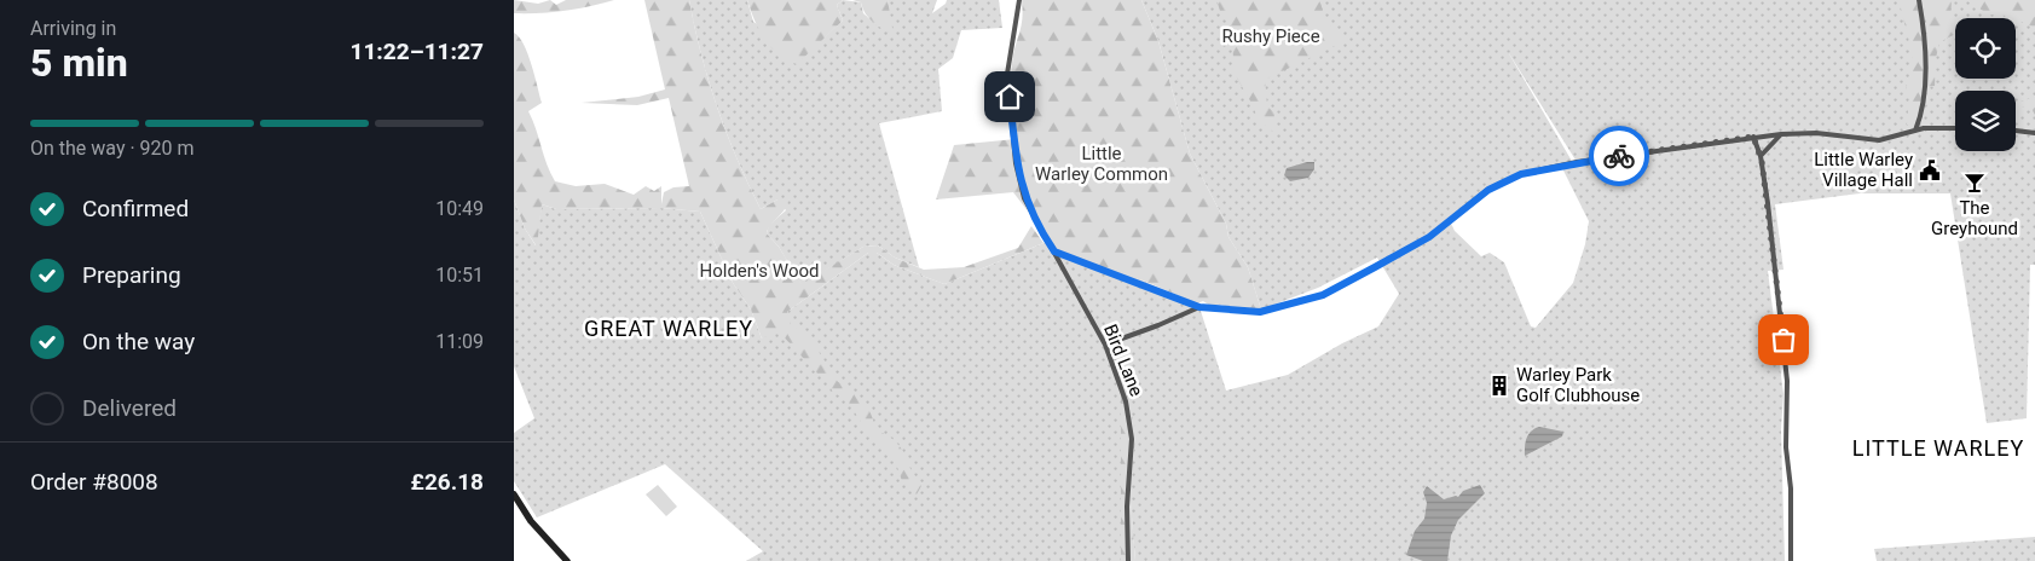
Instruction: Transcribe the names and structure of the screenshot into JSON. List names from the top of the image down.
{
  "streets": {
    "street": ["Bird Lane"]
  },
  "districts": ["GREAT WARLEY", "LITTLE WARLEY"],
  "parks": ["Rushy Piece", "Little Warley Common", "Holden's Wood"],
  "places": {
    "public building": ["Little Warley Village Hall"],
    "bar": ["The Greyhound"],
    "building": ["Warley Park Golf Clubhouse"]
  },
  "page": {
    "heading": ["5 min", "Arriving in", "11:22–11:27"],
    "panel": ["Order #8008", "£26.18"],
    "bar": "On the way · 920 m",
    "list": [
      ["Confirmed", "10:49"],
      ["Preparing", "10:51"],
      ["On the way", "11:09"],
      "Delivered"
    ]
  }
}
